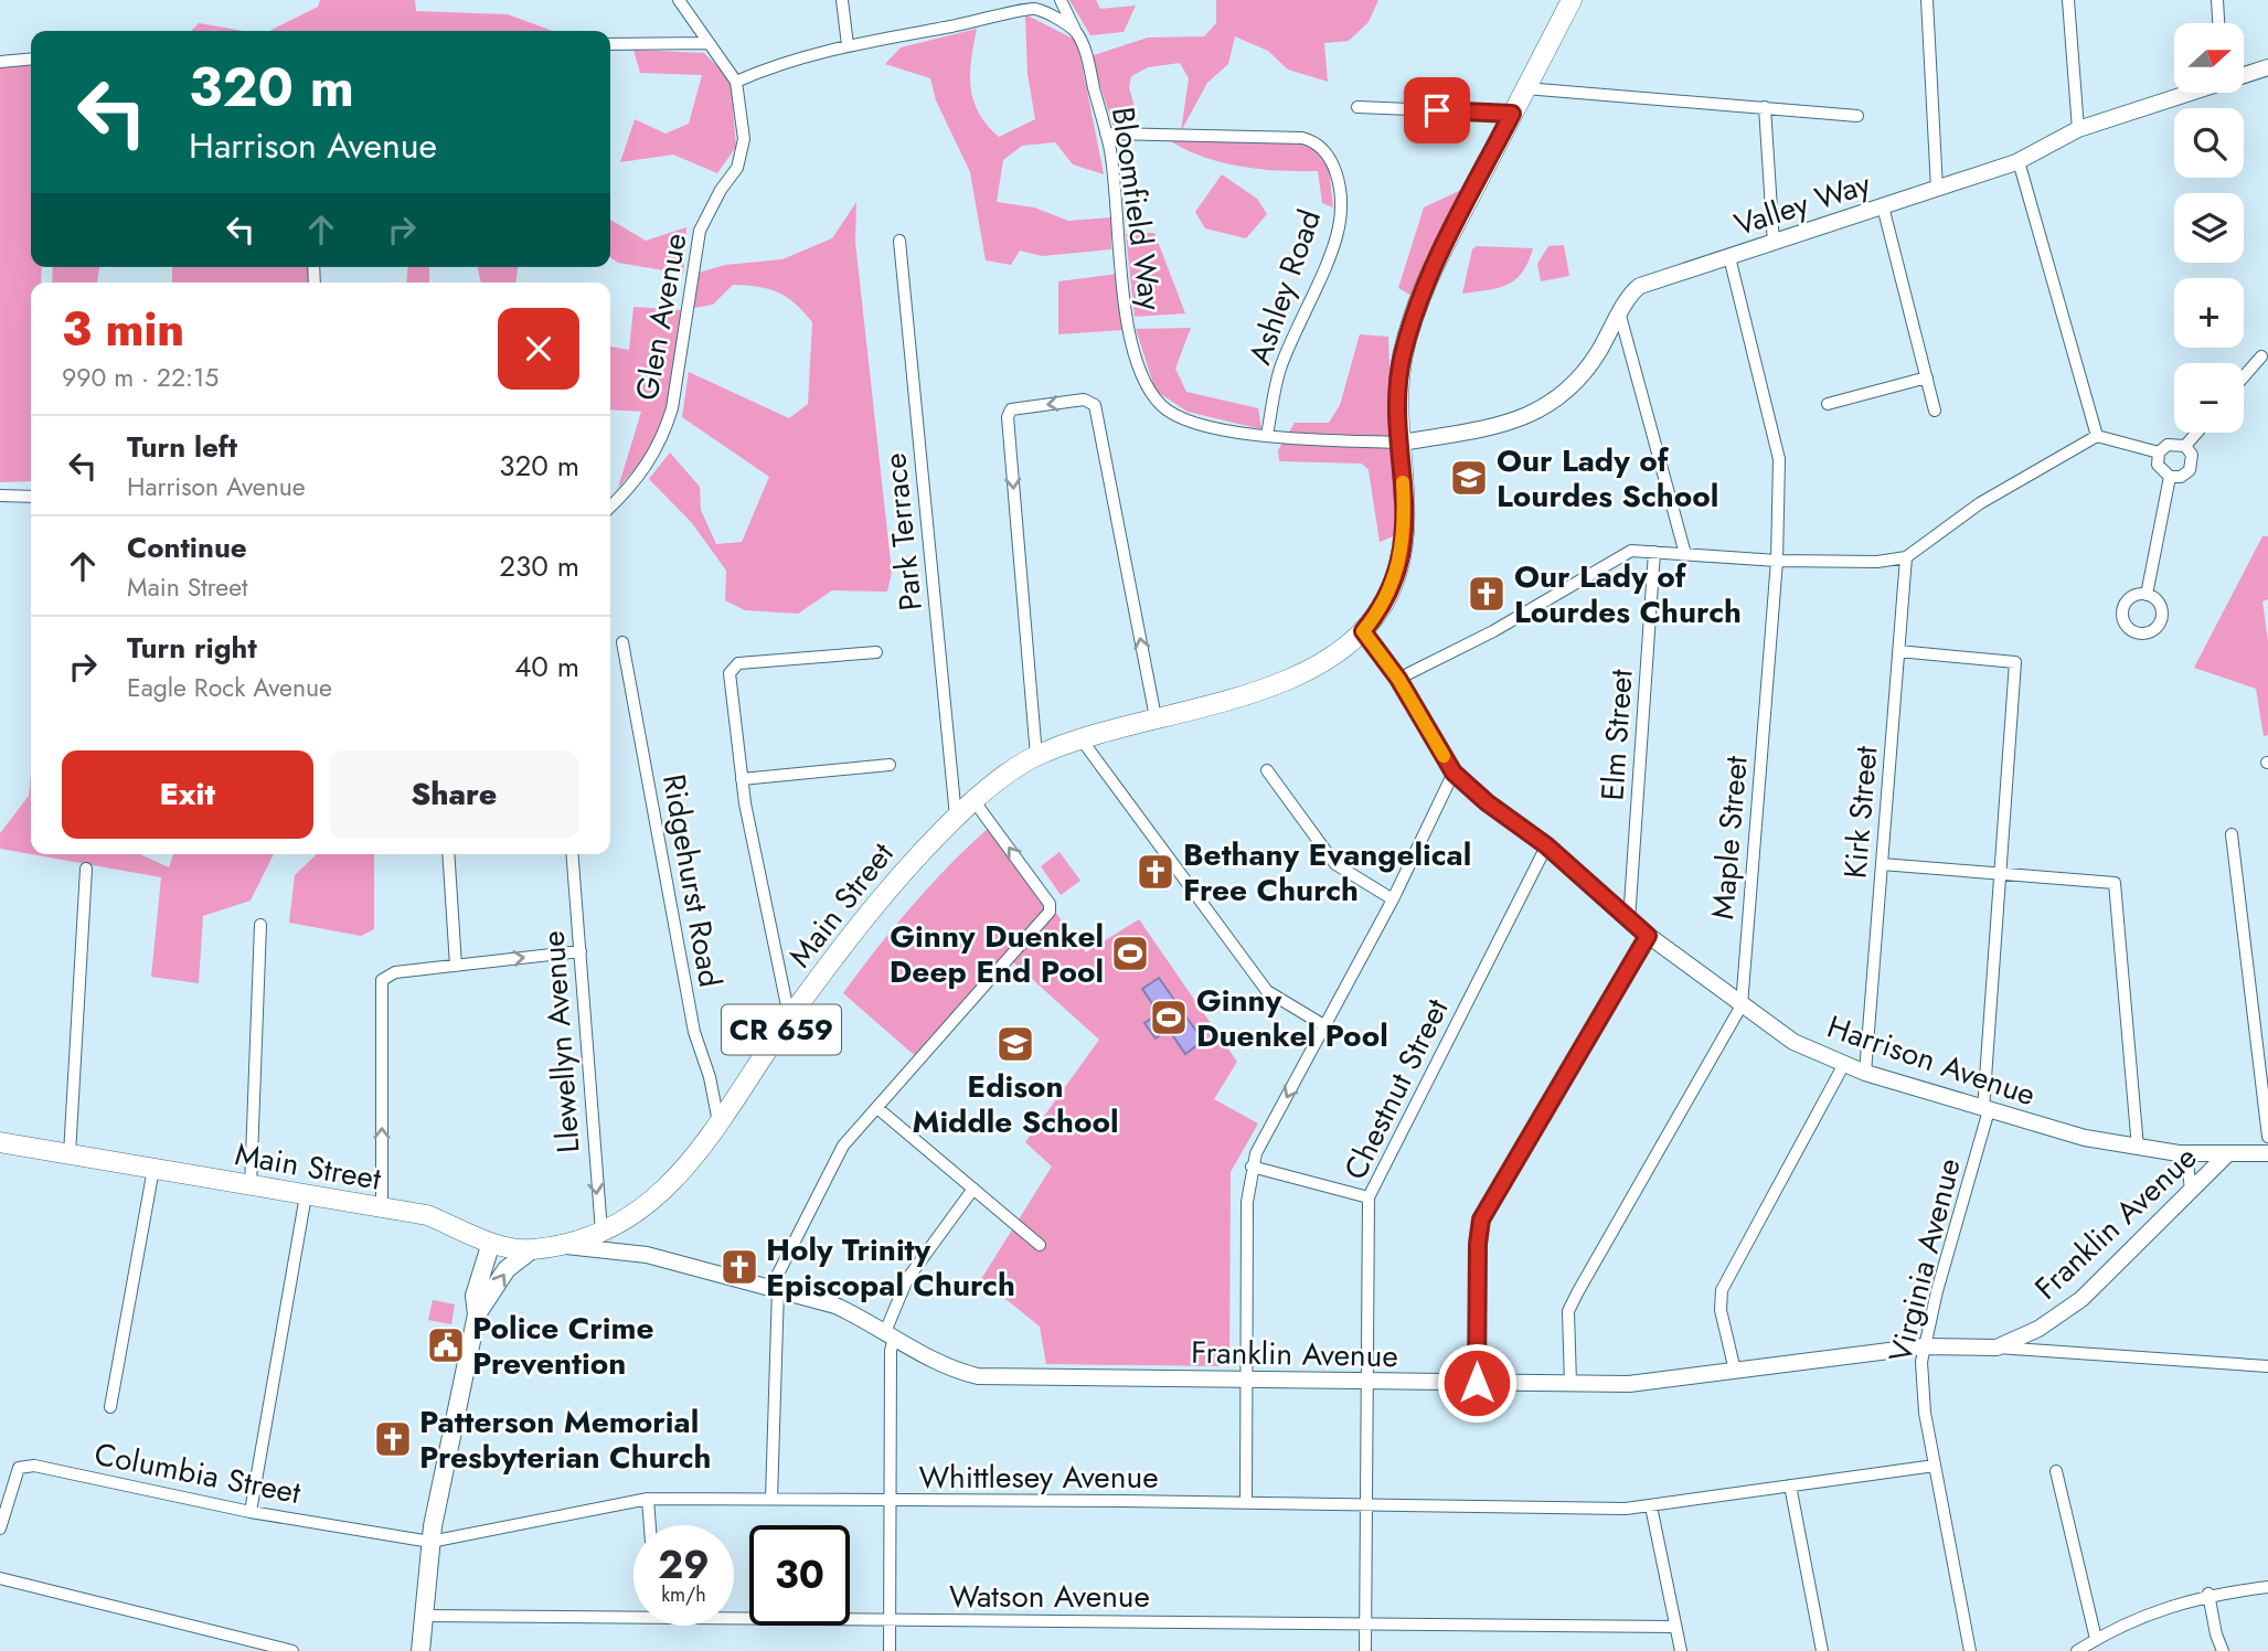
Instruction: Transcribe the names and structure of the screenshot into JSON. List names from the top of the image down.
{
  "streets": {
    "main road": ["Main Street", "CR 659"],
    "street": [
      "Valley Way",
      "Bloomfield Way",
      "Ashley Road",
      "Glen Avenue",
      "Park Terrace",
      "Elm Street",
      "Kirk Street",
      "Maple Street",
      "Ridgehurst Road",
      "Llewellyn Avenue",
      "Harrison Avenue",
      "Chestnut Street",
      "Franklin Avenue",
      "Virginia Avenue",
      "Columbia Street",
      "Whittlesey Avenue",
      "Watson Avenue"
    ]
  },
  "crossings": [
    ["Valley Way", "Bloomfield Way"],
    ["Valley Way", "Maple Street"],
    ["Valley Way", "Main Street"],
    ["Bloomfield Way", "Ashley Road"],
    ["Bloomfield Way", "Main Street"],
    ["Park Terrace", "Main Street"],
    ["Elm Street", "Harrison Avenue"],
    ["Kirk Street", "Harrison Avenue"],
    ["Kirk Street", "Virginia Avenue"],
    ["Maple Street", "Harrison Avenue"],
    ["Maple Street", "Franklin Avenue"],
    ["Ridgehurst Road", "Main Street"],
    ["Main Street", "Llewellyn Avenue"],
    ["Main Street", "Franklin Avenue"],
    ["Harrison Avenue", "Chestnut Street"],
    ["Harrison Avenue", "Franklin Avenue"],
    ["Harrison Avenue", "Virginia Avenue"],
    ["Chestnut Street", "Franklin Avenue"],
    ["Chestnut Street", "Whittlesey Avenue"],
    ["Chestnut Street", "Watson Avenue"],
    ["Franklin Avenue", "Virginia Avenue"],
    ["Virginia Avenue", "Whittlesey Avenue"],
    ["Columbia Street", "Whittlesey Avenue"]
  ],
  "one_way": ["Llewellyn Avenue"],
  "places": {
    "school or university": ["Our Lady of Lourdes School", "Edison Middle School"],
    "church": [
      "Our Lady of Lourdes Church",
      "Bethany Evangelical Free Church",
      "Holy Trinity Episcopal Church",
      "Patterson Memorial Presbyterian Church"
    ],
    "sports": ["Ginny Duenkel Deep End Pool", "Ginny Duenkel Pool"],
    "public building": ["Police Crime Prevention"]
  },
  "north": "right",
  "page": {
    "map_buttons": ["+", "−"],
    "turn": ["320 m", "Harrison Avenue"],
    "heading": ["3 min", "990 m · 22:15"],
    "list": [
      {
        "name": "Turn left",
        "note": "Harrison Avenue",
        "value": "320 m"
      },
      {
        "name": "Continue",
        "note": "Main Street",
        "value": "230 m"
      },
      {
        "name": "Turn right",
        "note": "Eagle Rock Avenue",
        "value": "40 m"
      }
    ],
    "buttons": ["Exit", "Share"],
    "speed": "29 km/h",
    "limit": "30"
  }
}
